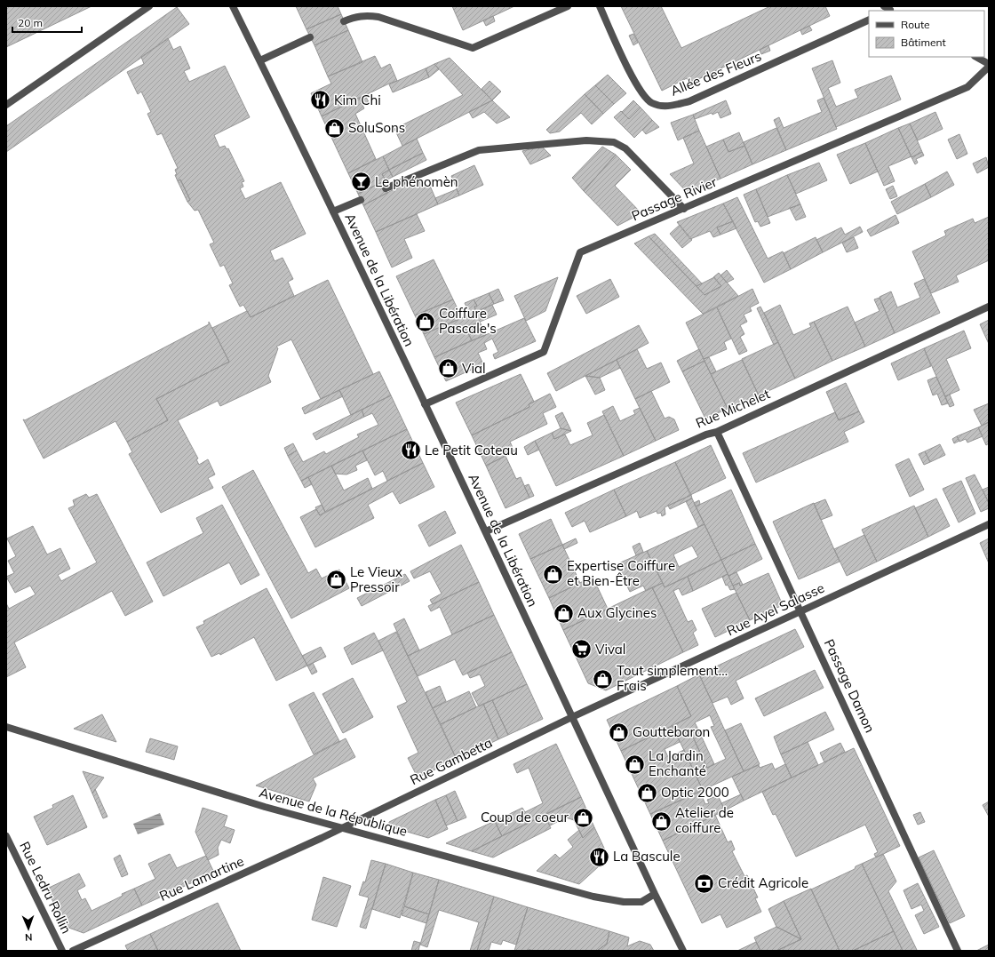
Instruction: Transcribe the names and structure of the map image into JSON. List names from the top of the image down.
{
  "streets": {
    "street": [
      "Allée des Fleurs",
      "Passage Rivier",
      "Avenue de la Libération",
      "Rue Michelet",
      "Rue Ayel Salasse",
      "Passage Damon",
      "Rue Gambetta",
      "Avenue de la République",
      "Rue Lamartine",
      "Rue Ledru Rollin"
    ]
  },
  "crossings": [
    ["Passage Rivier", "Avenue de la Libération"],
    ["Avenue de la Libération", "Rue Michelet"],
    ["Avenue de la Libération", "Rue Ayel Salasse"],
    ["Avenue de la Libération", "Rue Gambetta"],
    ["Avenue de la Libération", "Avenue de la République"],
    ["Rue Michelet", "Passage Damon"],
    ["Rue Ayel Salasse", "Passage Damon"],
    ["Rue Ayel Salasse", "Rue Gambetta"],
    ["Rue Gambetta", "Avenue de la République"],
    ["Rue Gambetta", "Rue Lamartine"],
    ["Avenue de la République", "Rue Lamartine"]
  ],
  "places": {
    "restaurant": ["Kim Chi", "Le Petit Coteau", "La Bascule"],
    "shop": [
      "SoluSons",
      "Coiffure Pascale's",
      "Vial",
      "Expertise Coiffure et Bien-Être",
      "Le Vieux Pressoir",
      "Aux Glycines",
      "Tout simplement... Frais",
      "Gouttebaron",
      "La Jardin Enchanté",
      "Optic 2000",
      "Coup de coeur",
      "Atelier de coiffure"
    ],
    "bar": ["Le phénomèn"],
    "supermarket": ["Vival"],
    "bank": ["Crédit Agricole"]
  },
  "legend": ["Route", "Bâtiment"],
  "scale_bar": "20 m",
  "north": "bottom"
}
